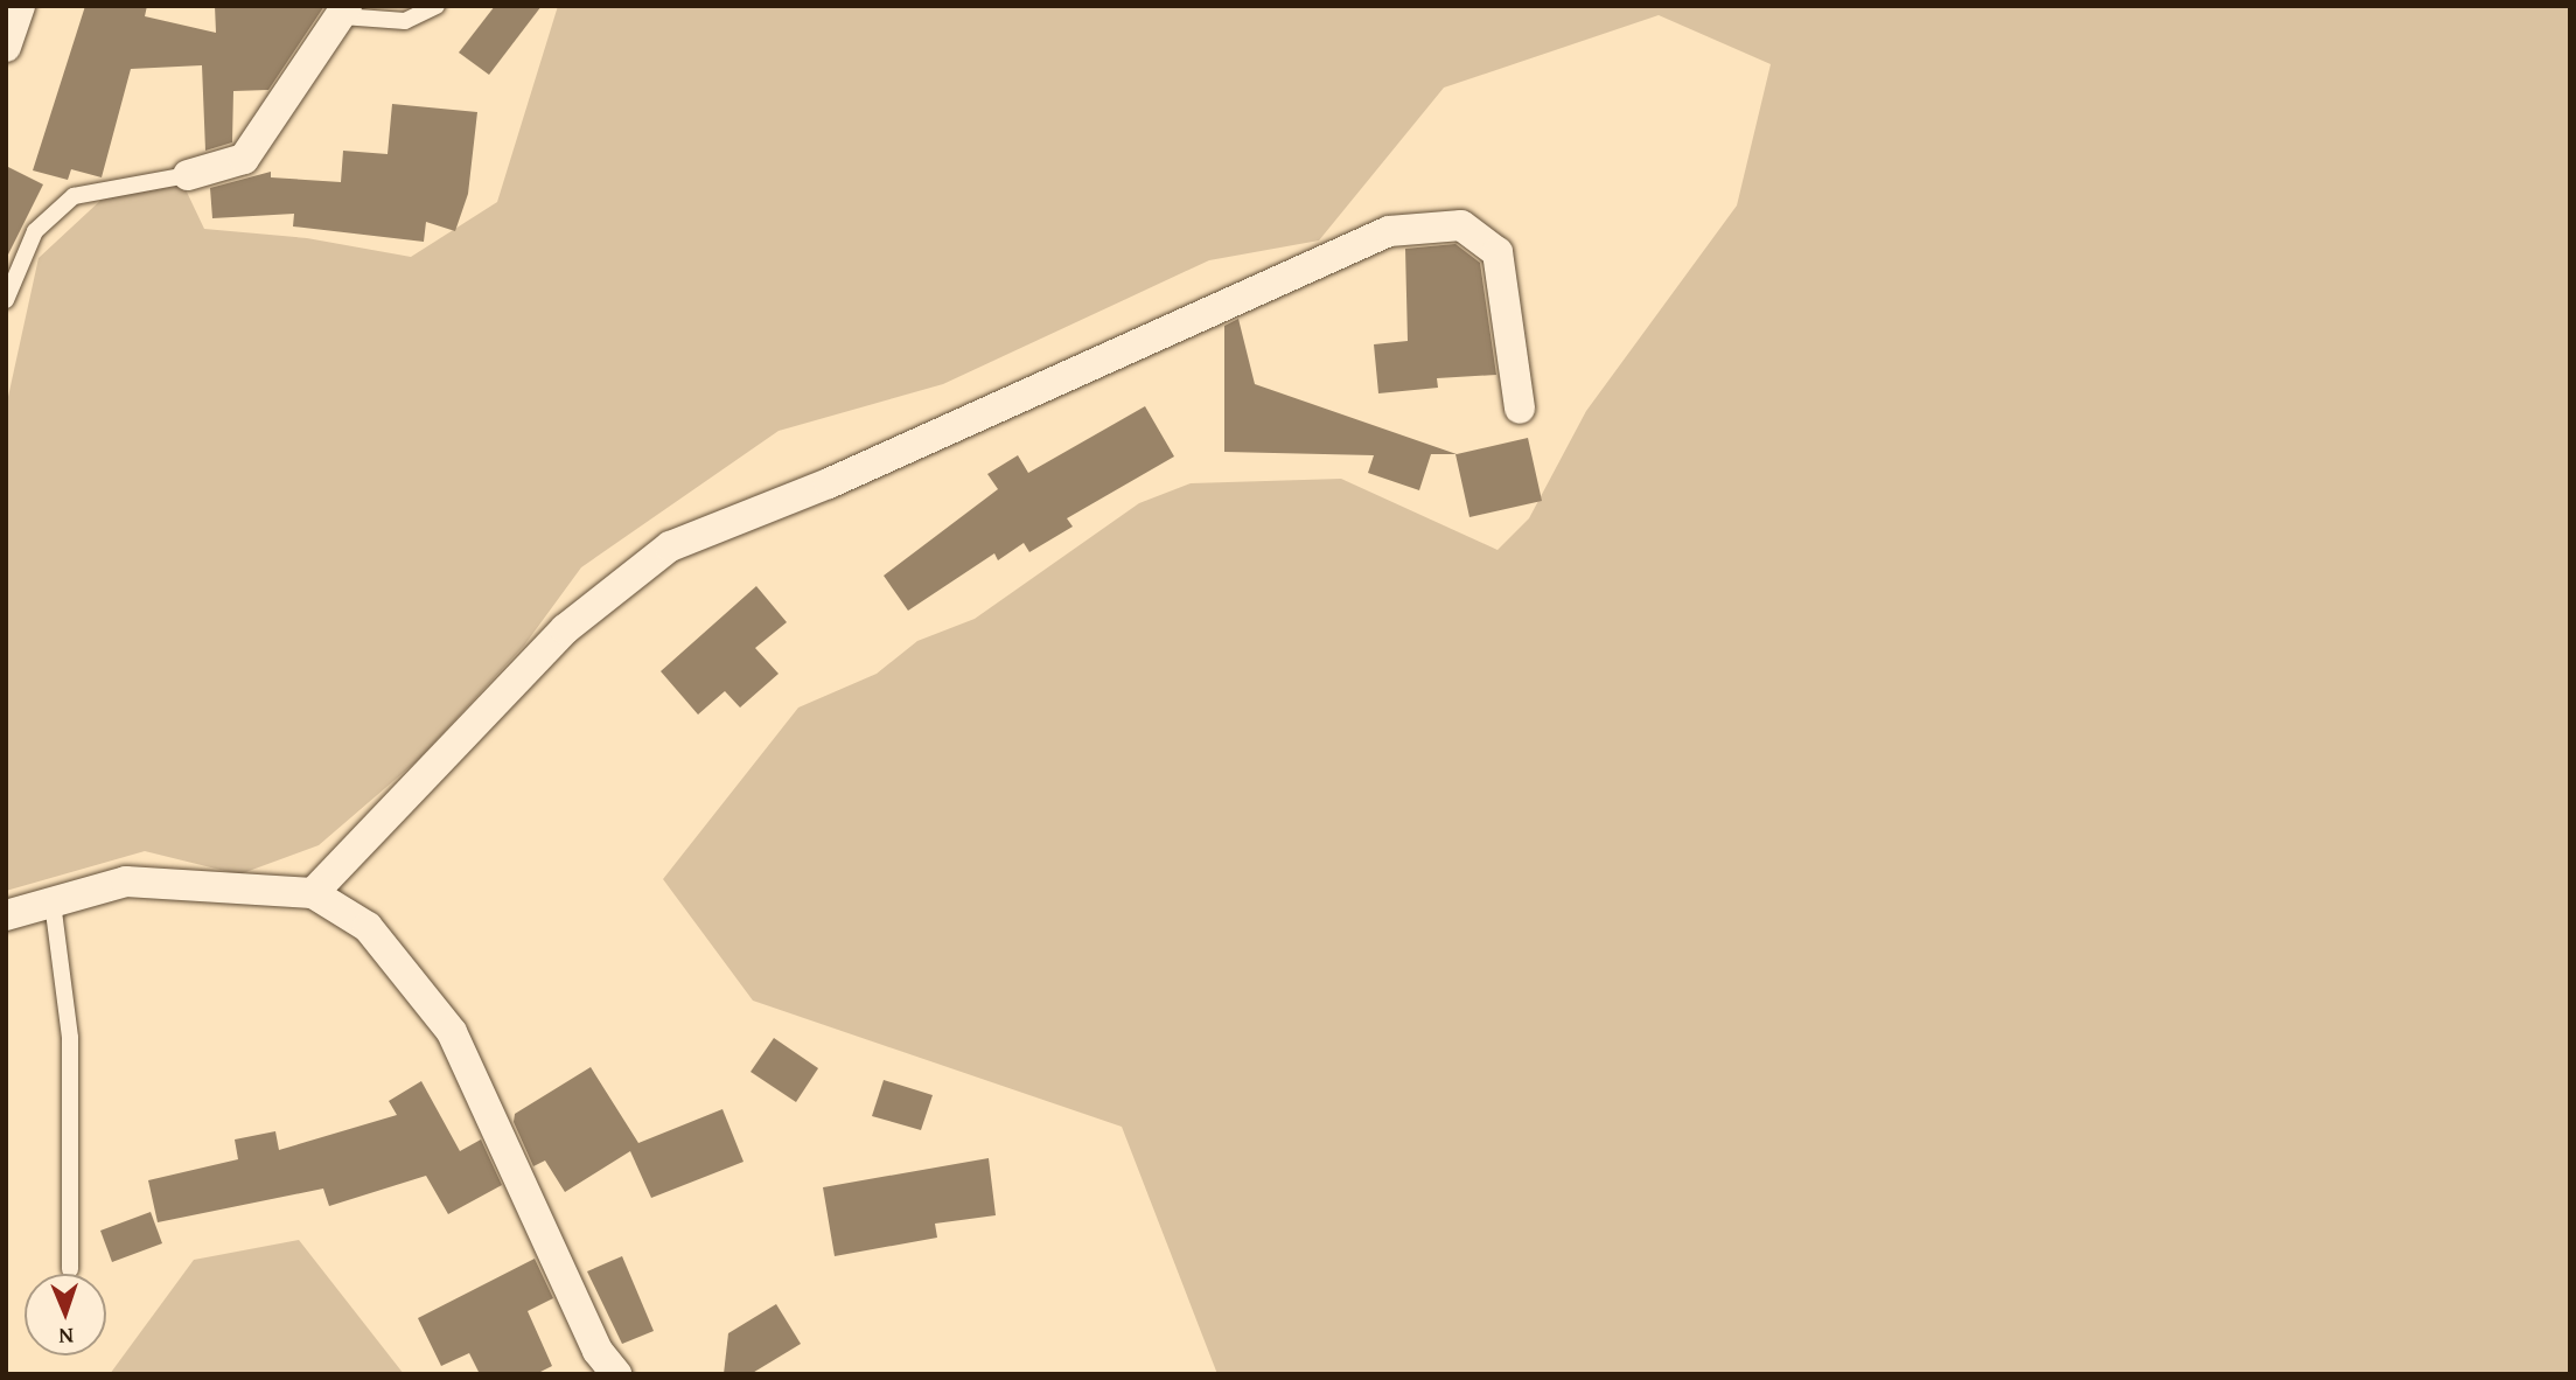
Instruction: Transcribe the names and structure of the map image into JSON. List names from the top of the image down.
{
  "north": "bottom"
}
